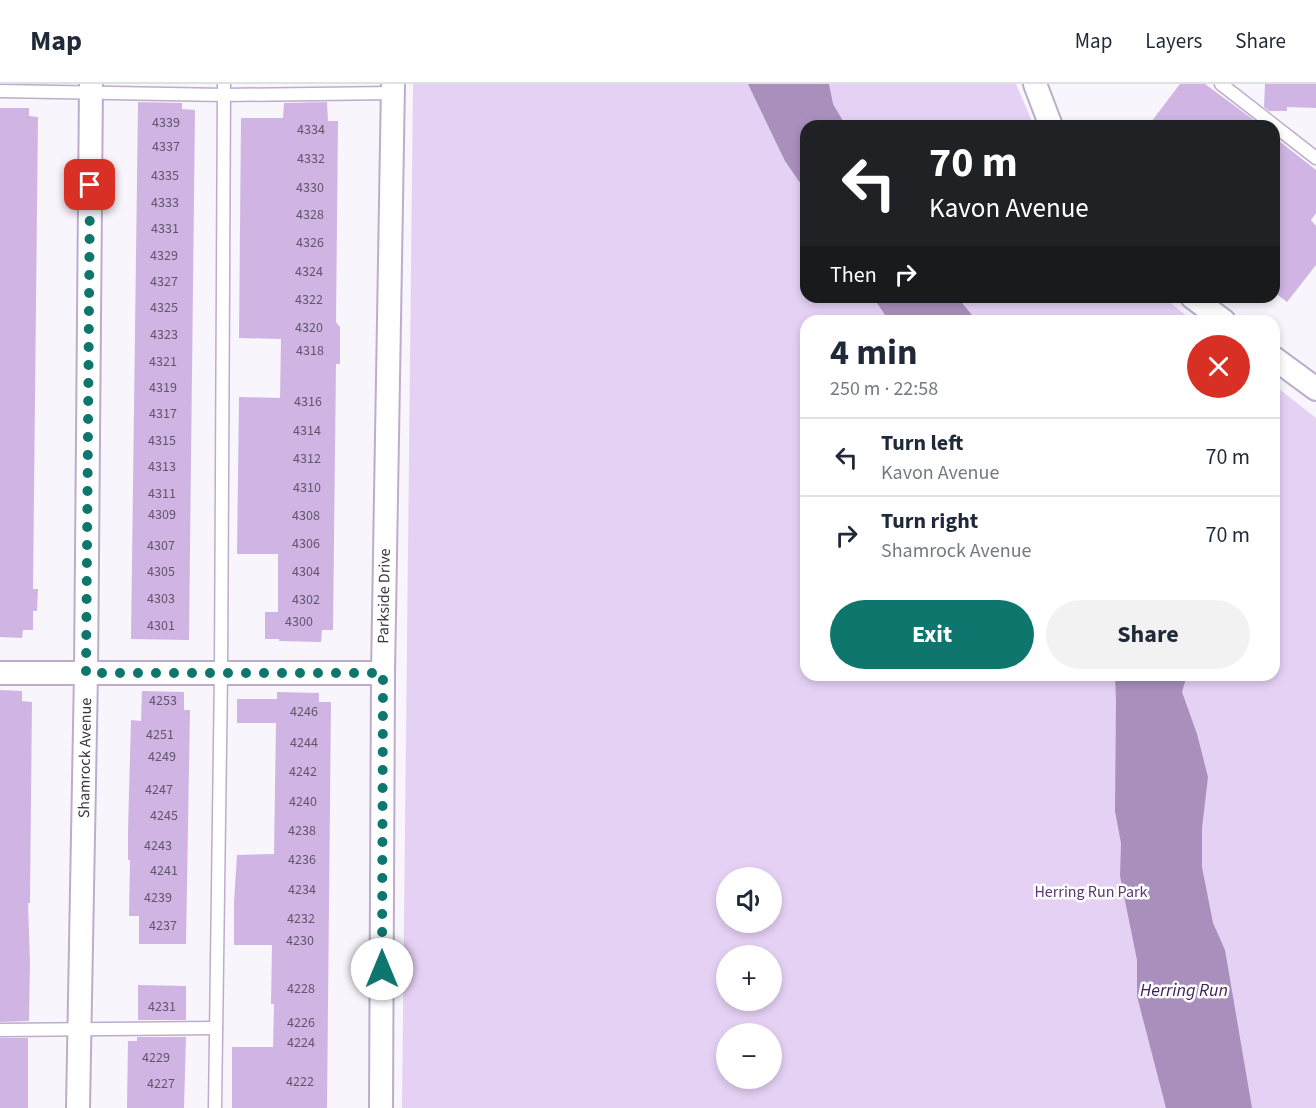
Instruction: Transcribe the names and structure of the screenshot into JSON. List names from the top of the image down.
{
  "streets": {
    "street": ["Parkside Drive", "Shamrock Avenue"]
  },
  "water": ["Herring Run"],
  "parks": ["Herring Run Park"],
  "house_numbers": [
    "4339",
    "4334",
    "4337",
    "4332",
    "4335",
    "4330",
    "4333",
    "4328",
    "4331",
    "4326",
    "4329",
    "4324",
    "4327",
    "4322",
    "4325",
    "4320",
    "4323",
    "4318",
    "4321",
    "4319",
    "4316",
    "4317",
    "4314",
    "4315",
    "4312",
    "4313",
    "4310",
    "4311",
    "4309",
    "4308",
    "4306",
    "4307",
    "4305",
    "4304",
    "4303",
    "4302",
    "4300",
    "4301",
    "4253",
    "4246",
    "4251",
    "4244",
    "4249",
    "4242",
    "4247",
    "4240",
    "4245",
    "4238",
    "4243",
    "4236",
    "4241",
    "4234",
    "4239",
    "4232",
    "4237",
    "4230",
    "4228",
    "4231",
    "4226",
    "4224",
    "4229",
    "4222",
    "4227"
  ],
  "page": {
    "header": "Map",
    "nav": ["Map", "Layers", "Share"],
    "turn": ["70 m", "Kavon Avenue"],
    "then": "Then",
    "heading": ["4 min", "250 m · 22:58"],
    "list": [
      {
        "name": "Turn left",
        "note": "Kavon Avenue",
        "value": "70 m"
      },
      {
        "name": "Turn right",
        "note": "Shamrock Avenue",
        "value": "70 m"
      }
    ],
    "buttons": ["Exit", "Share"],
    "map_buttons": ["+", "−"]
  }
}
